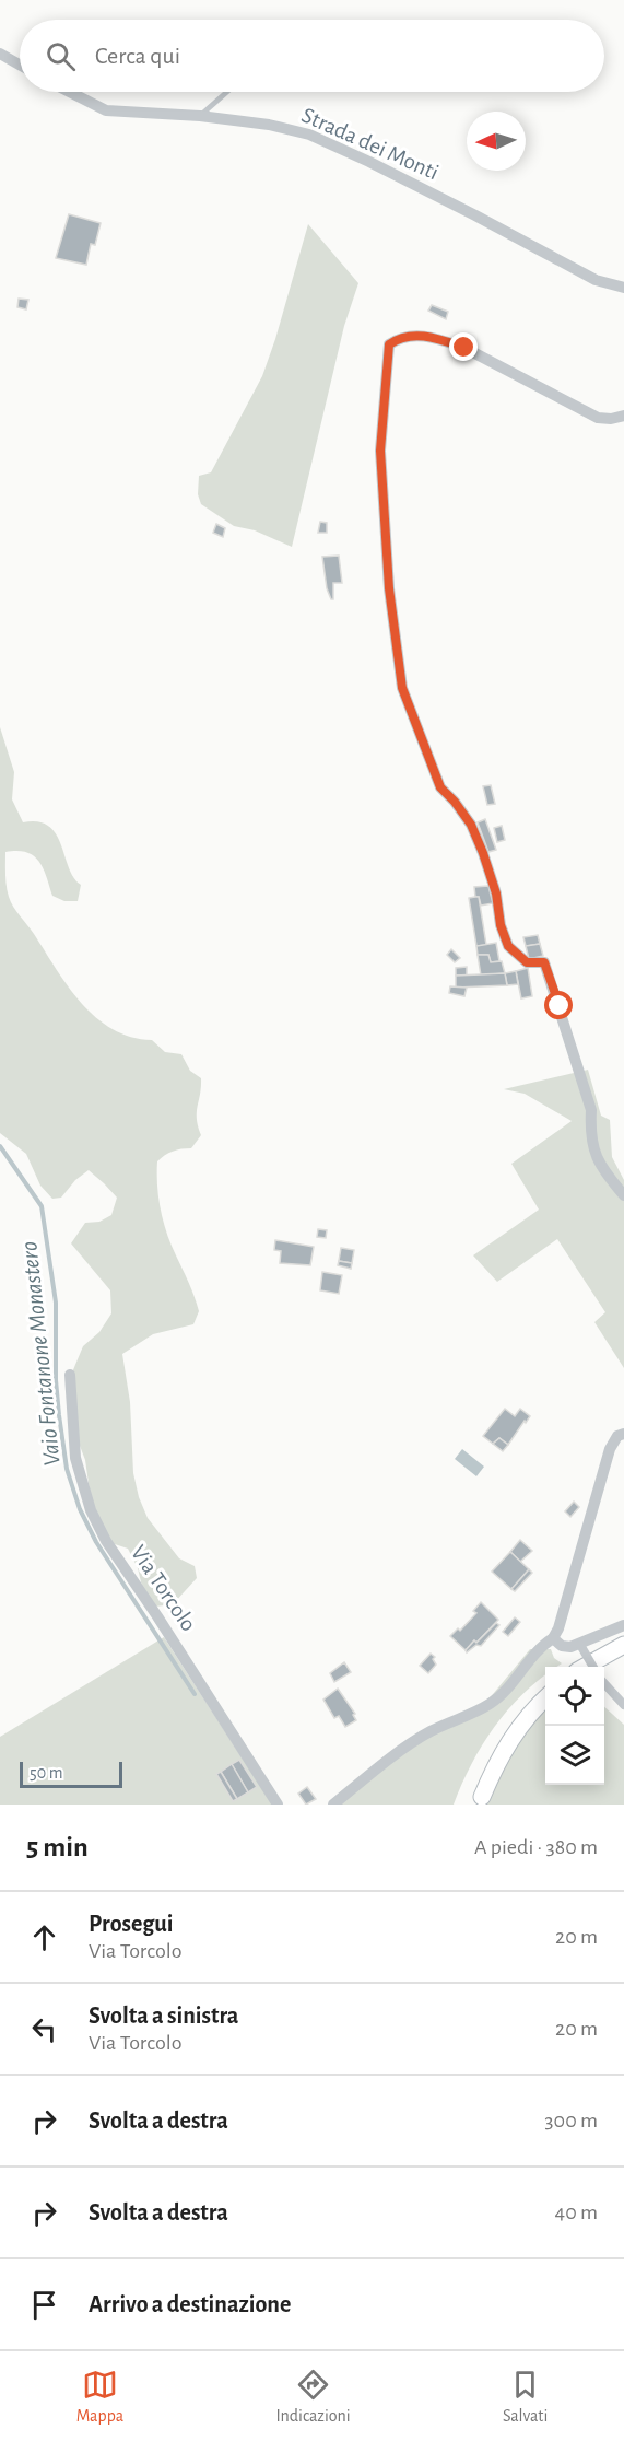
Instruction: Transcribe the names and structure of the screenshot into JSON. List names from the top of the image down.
{
  "streets": {
    "street": ["Strada dei Monti", "Via Torcolo"]
  },
  "water": ["Vaio Fontanone Monastero"],
  "scale_bar": "50 m",
  "north": "left",
  "page": {
    "search": "Cerca qui",
    "scale": "50 m",
    "heading": ["5 min", "A piedi · 380 m"],
    "list": [
      ["Prosegui", "Via Torcolo", "20 m"],
      ["Svolta a sinistra", "Via Torcolo", "20 m"],
      ["Svolta a destra", "300 m"],
      ["Svolta a destra", "40 m"],
      "Arrivo a destinazione"
    ],
    "nav": ["Mappa", "Indicazioni", "Salvati"]
  }
}
